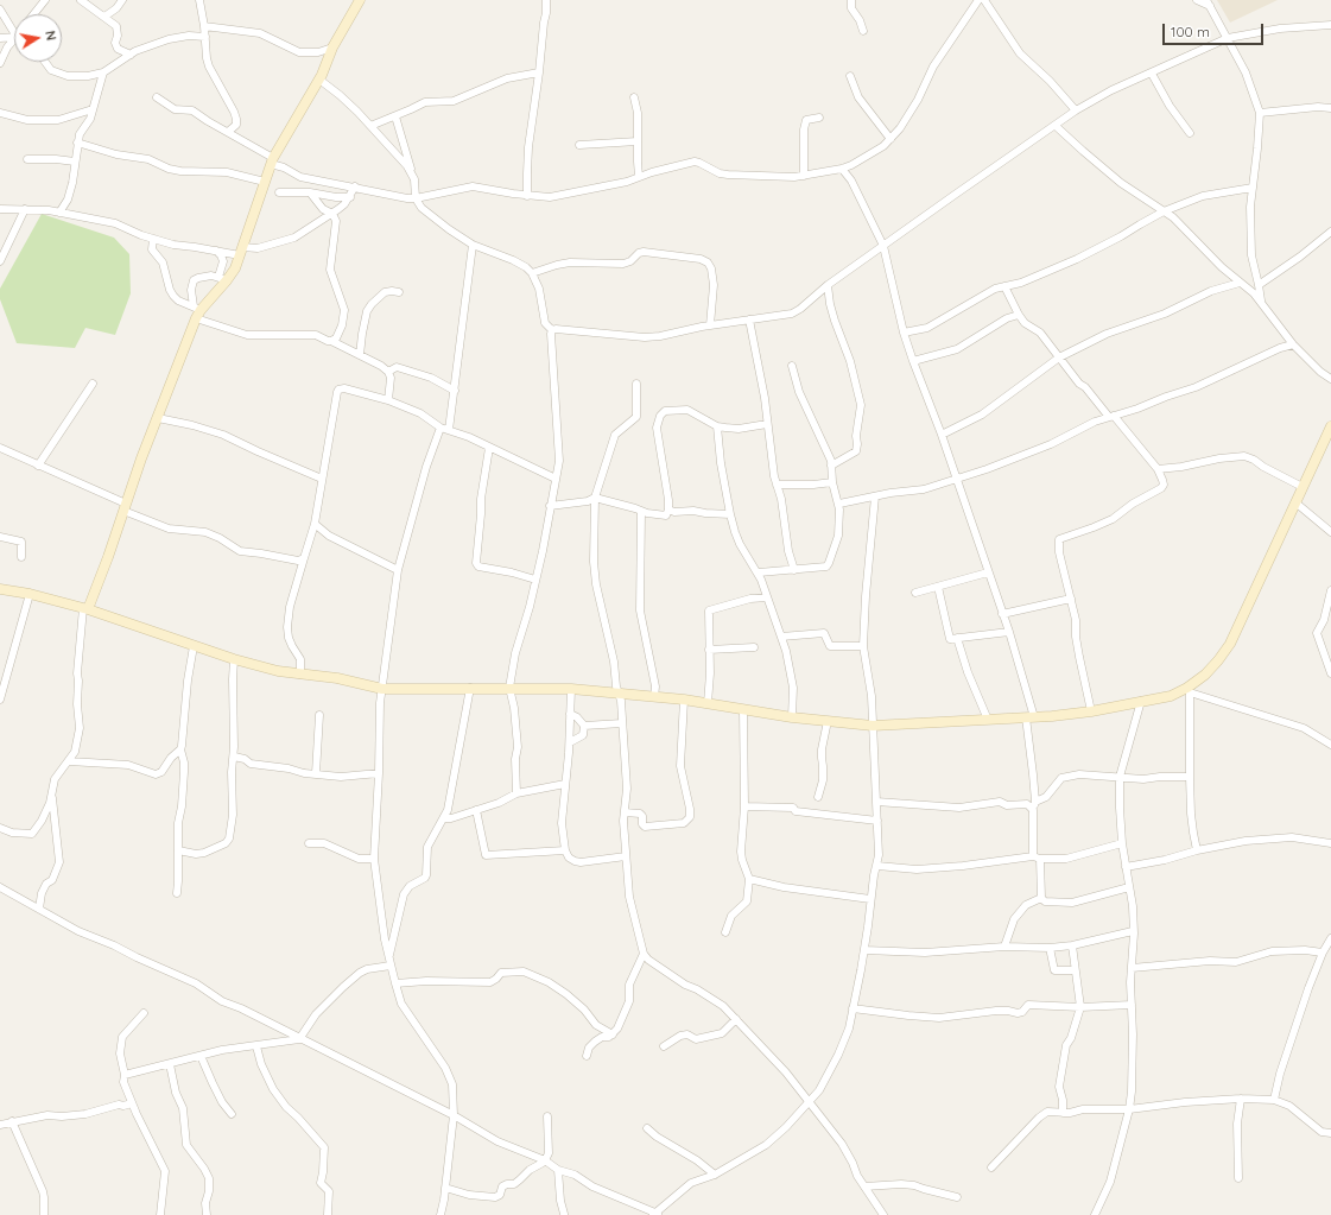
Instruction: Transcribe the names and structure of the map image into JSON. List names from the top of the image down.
{
  "scale_bar": "100 m",
  "north": "right"
}
